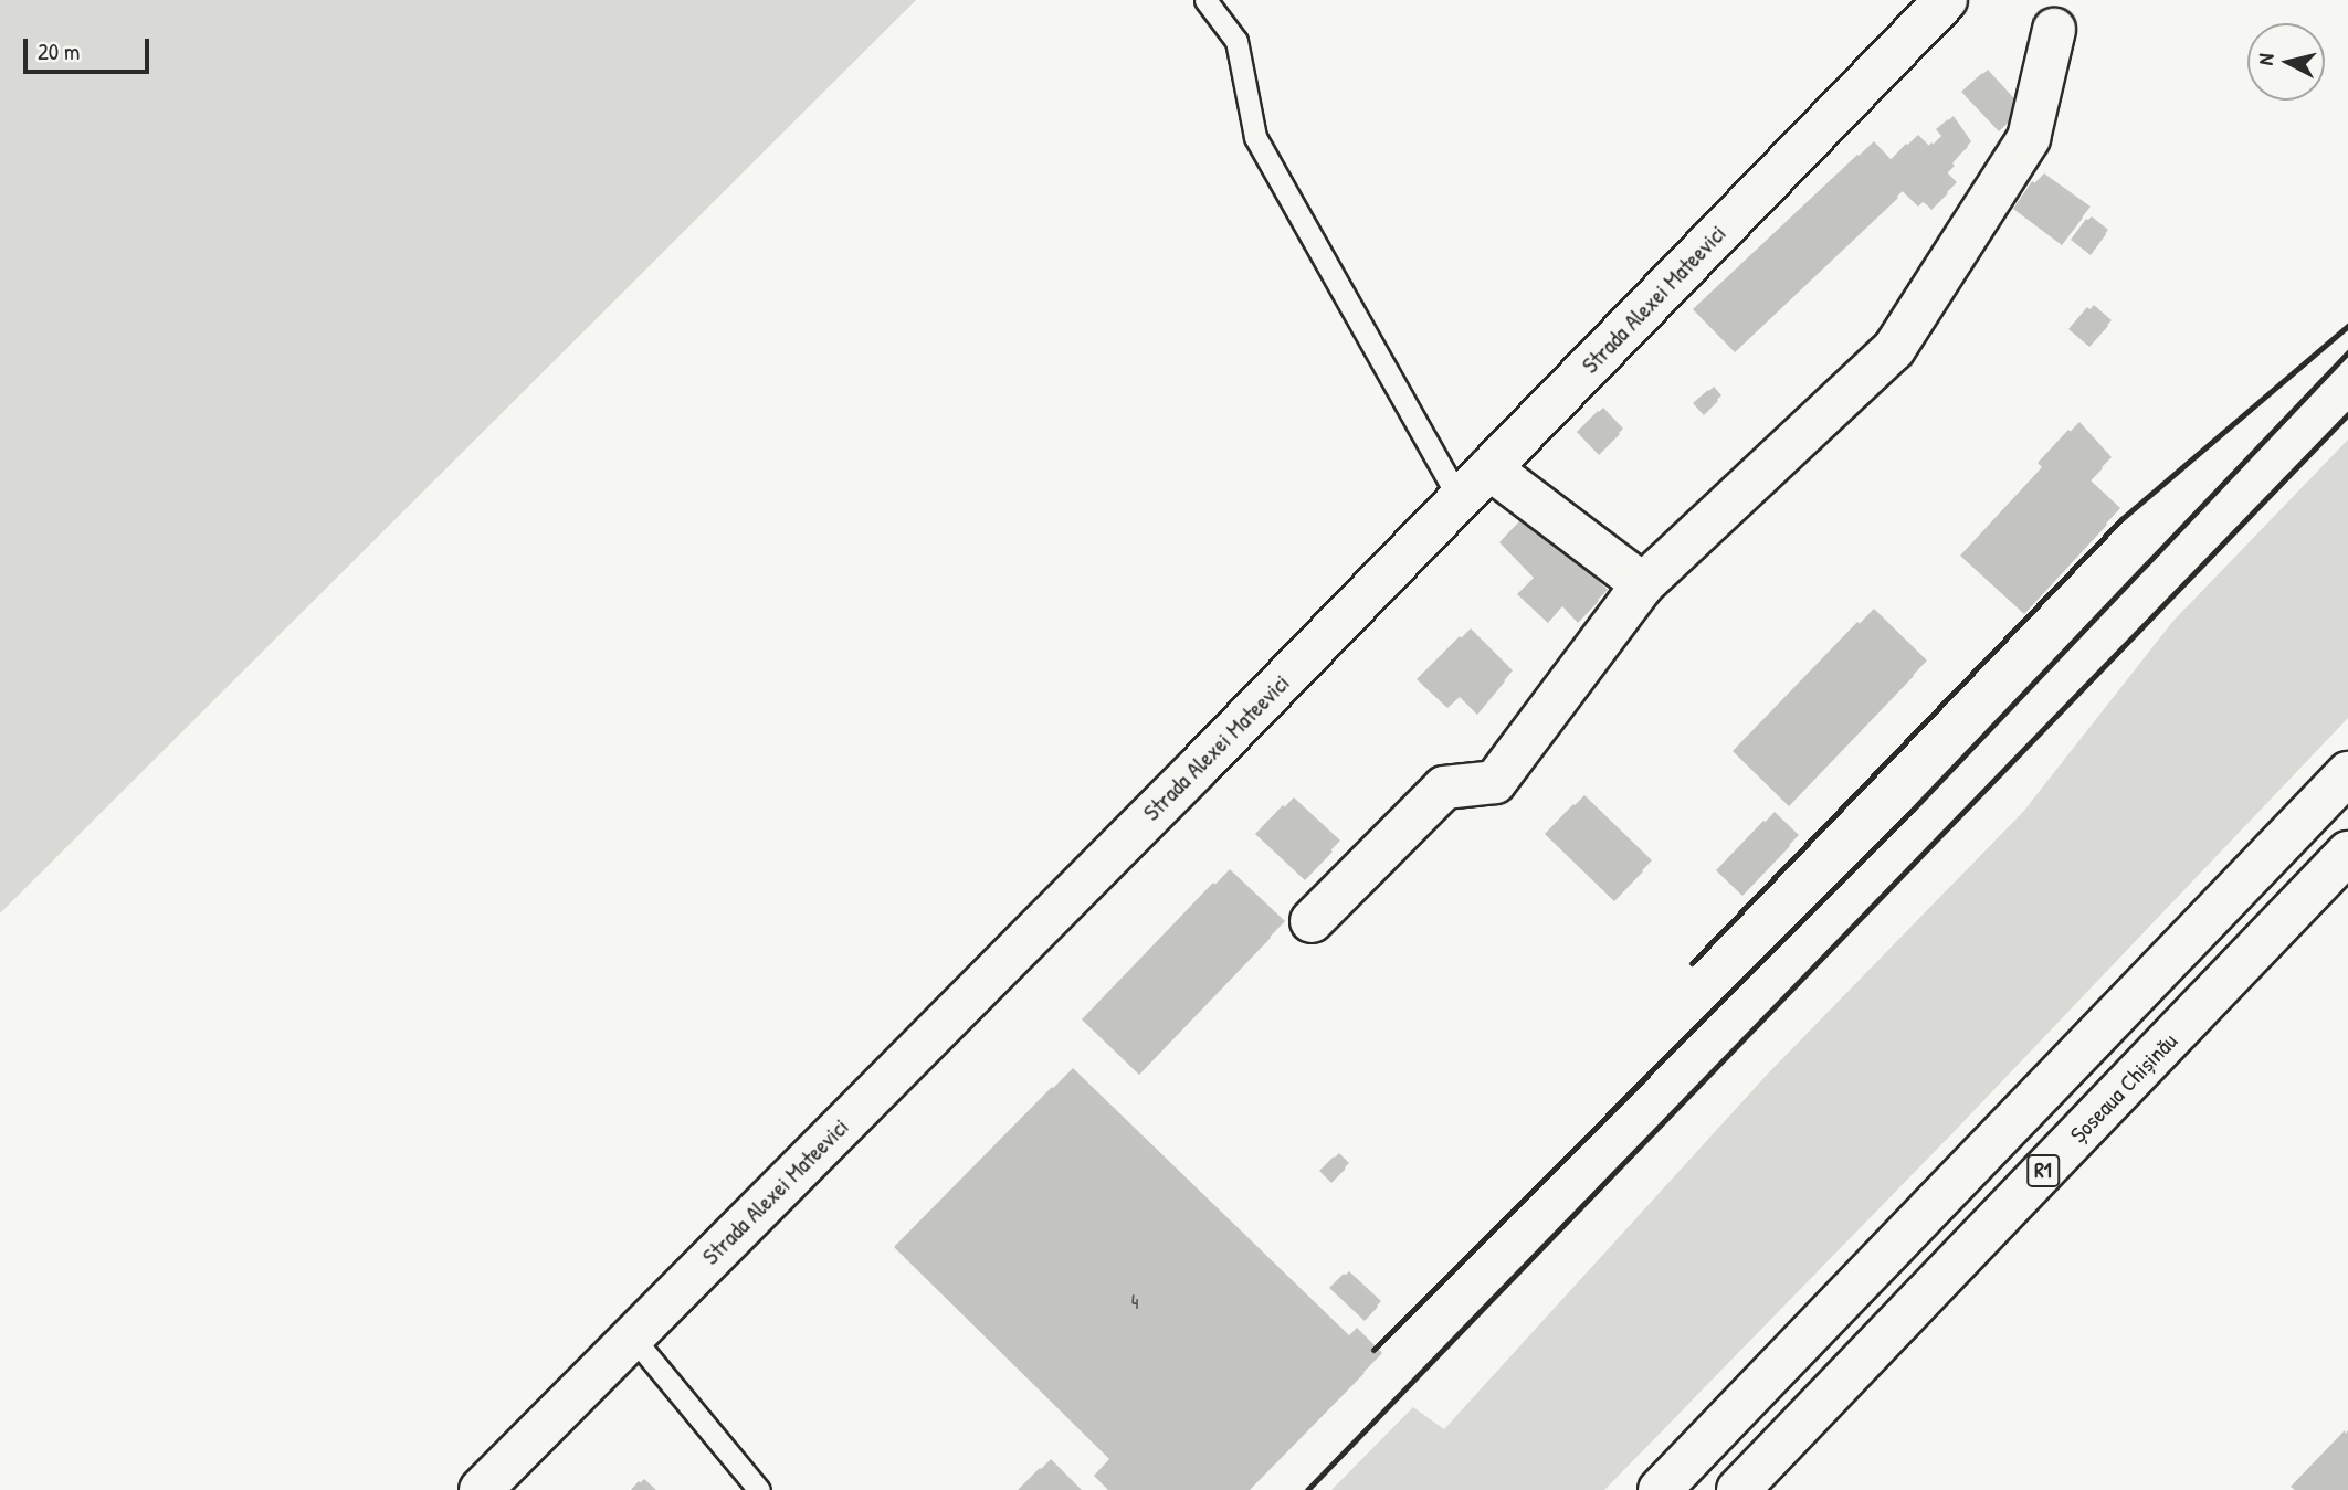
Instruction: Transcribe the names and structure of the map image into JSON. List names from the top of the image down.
{
  "streets": {
    "main road": ["Strada Alexei Mateevici", "Șoseaua Chișinău", "R1"]
  },
  "house_numbers": ["4"],
  "scale_bar": "20 m",
  "north": "left"
}
